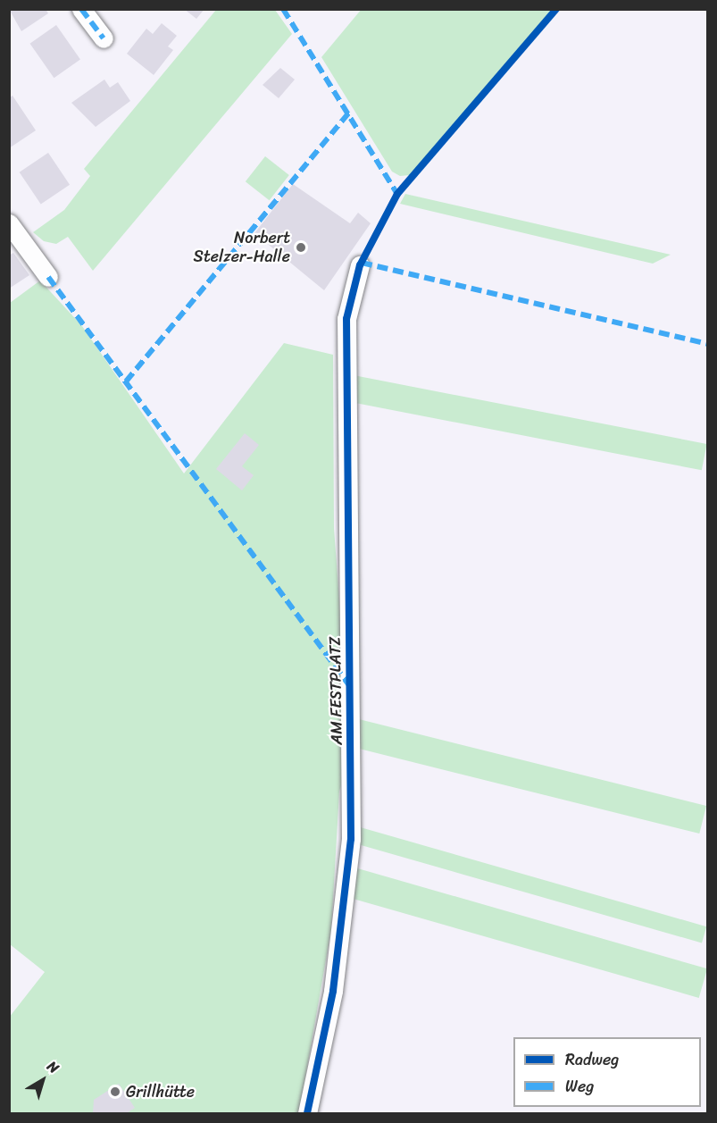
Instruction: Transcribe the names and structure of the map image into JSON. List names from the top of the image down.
{
  "streets": {
    "street": ["AM FESTPLATZ"]
  },
  "places": ["Norbert Stelzer-Halle", "Grillhütte"],
  "legend": ["Radweg", "Weg"],
  "north": "top right"
}
